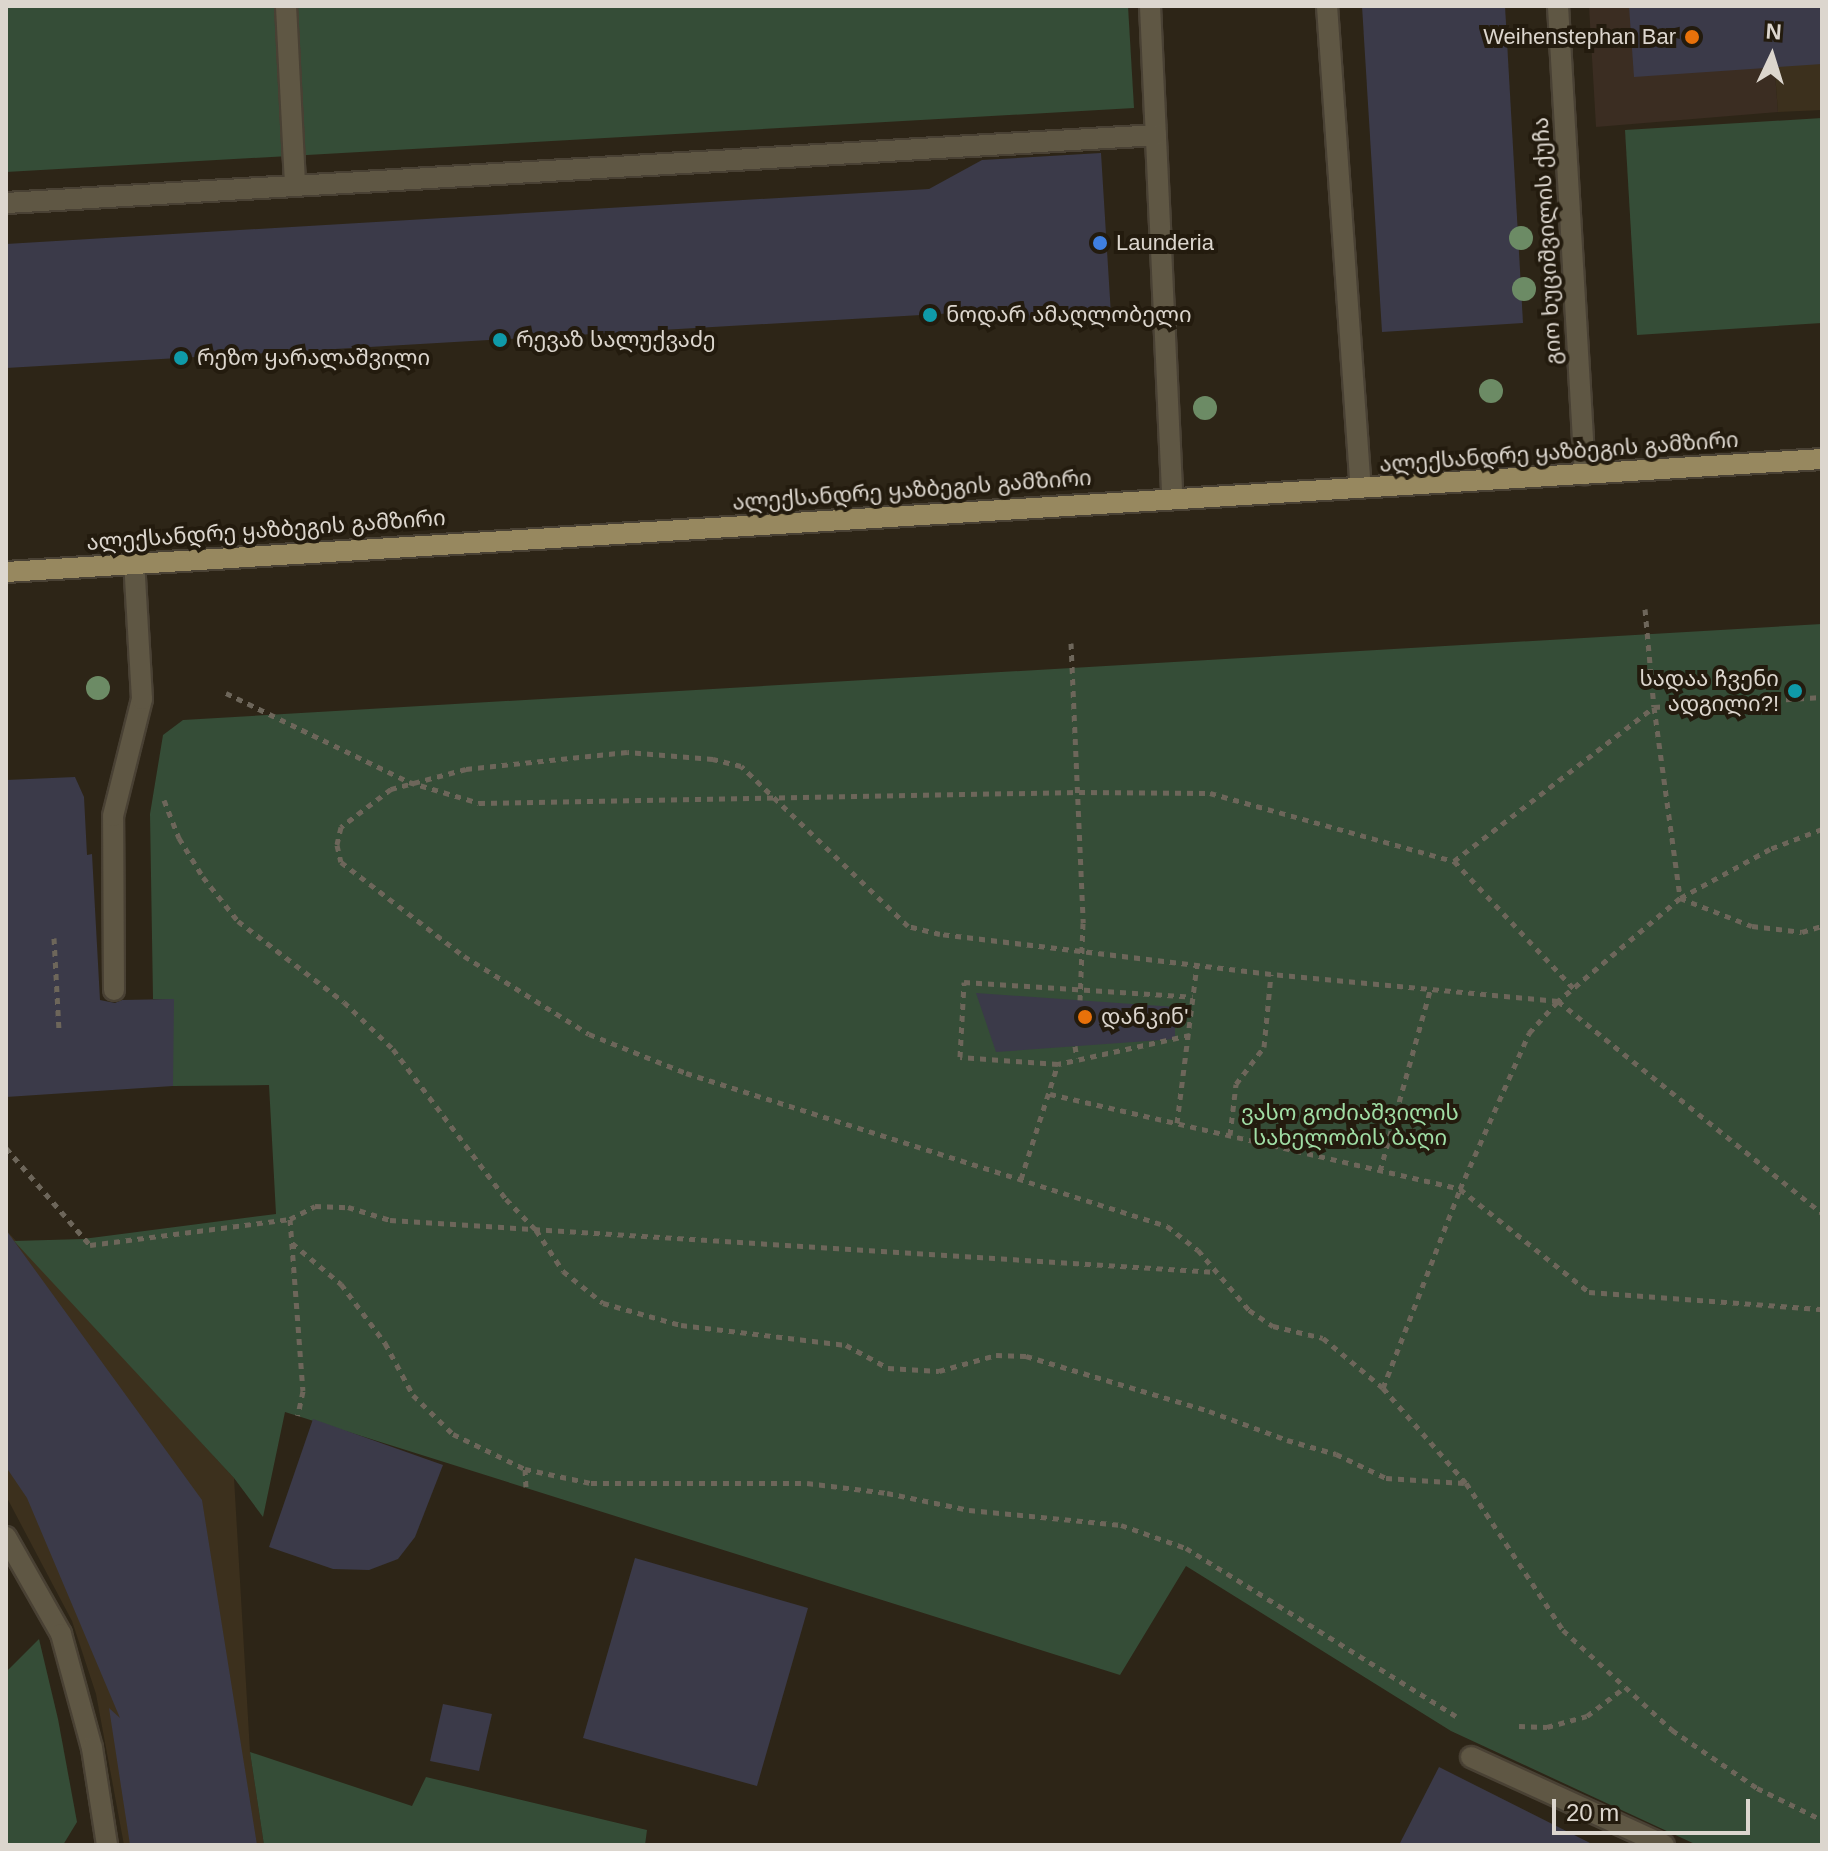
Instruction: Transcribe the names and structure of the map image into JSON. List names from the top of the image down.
{
  "streets": {
    "main road": ["ალექსანდრე ყაზბეგის გამზირი"],
    "street": ["გიო ხუციშვილის ქუჩა"]
  },
  "crossings": [
    ["გიო ხუციშვილის ქუჩა", "ალექსანდრე ყაზბეგის გამზირი"]
  ],
  "parks": ["ვასო გოძიაშვილის სახელობის ბაღი"],
  "places": [
    "Weihenstephan Bar",
    "Launderia",
    "ნოდარ ამაღლობელი",
    "რევაზ სალუქვაძე",
    "რეზო ყარალაშვილი",
    "სადაა ჩვენი ადგილი?!",
    "დანკინ'"
  ],
  "scale_bar": "20 m",
  "north": "top"
}
